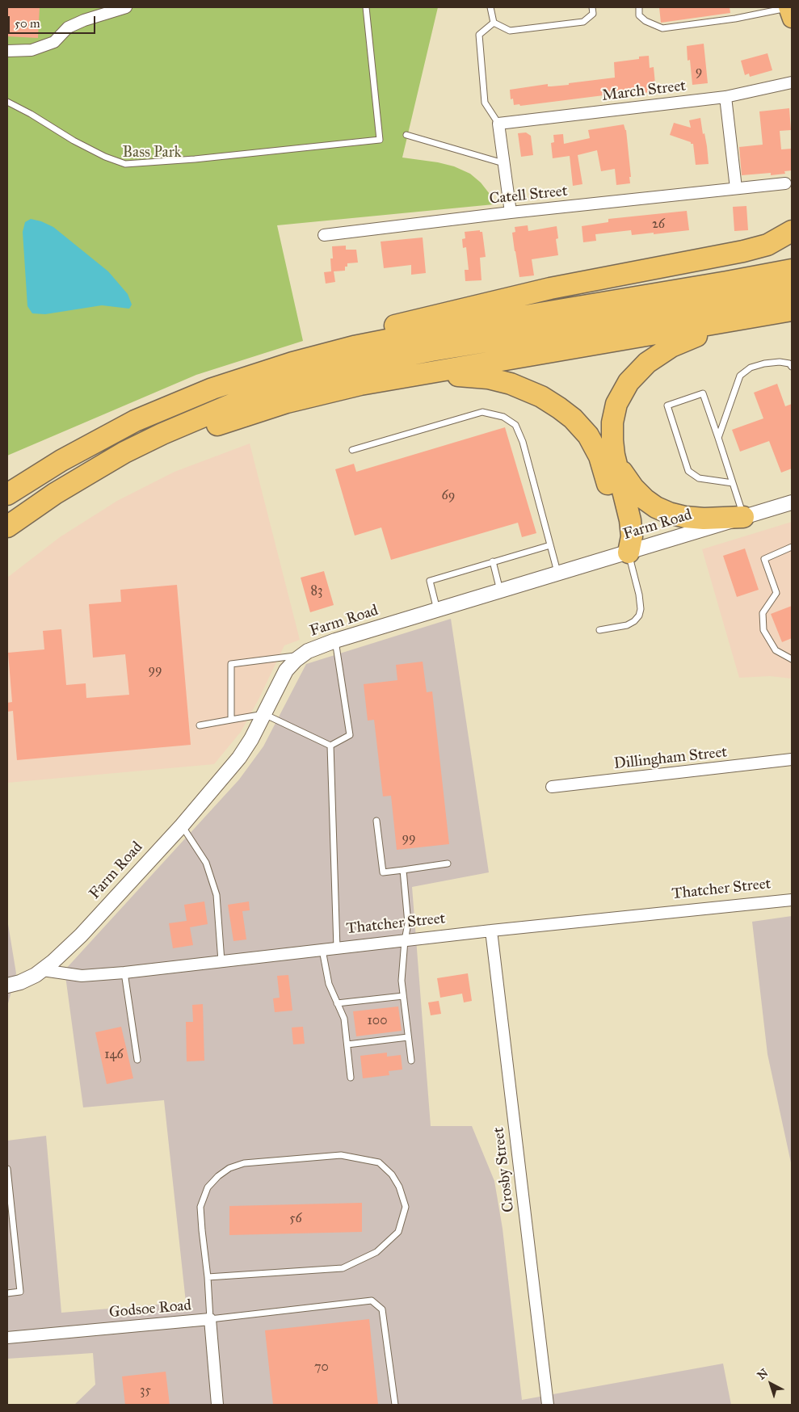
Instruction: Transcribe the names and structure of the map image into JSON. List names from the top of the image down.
{
  "streets": {
    "street": [
      "March Street",
      "Catell Street",
      "Farm Road",
      "Dillingham Street",
      "Thatcher Street",
      "Crosby Street",
      "Godsoe Road"
    ]
  },
  "crossings": [
    ["Farm Road", "Thatcher Street"],
    ["Thatcher Street", "Crosby Street"]
  ],
  "parks": ["Bass Park"],
  "house_numbers": [
    "9",
    "26",
    "69",
    "83",
    "99",
    "99",
    "100",
    "146",
    "56",
    "70",
    "35"
  ],
  "scale_bar": "50 m",
  "north": "top left"
}
